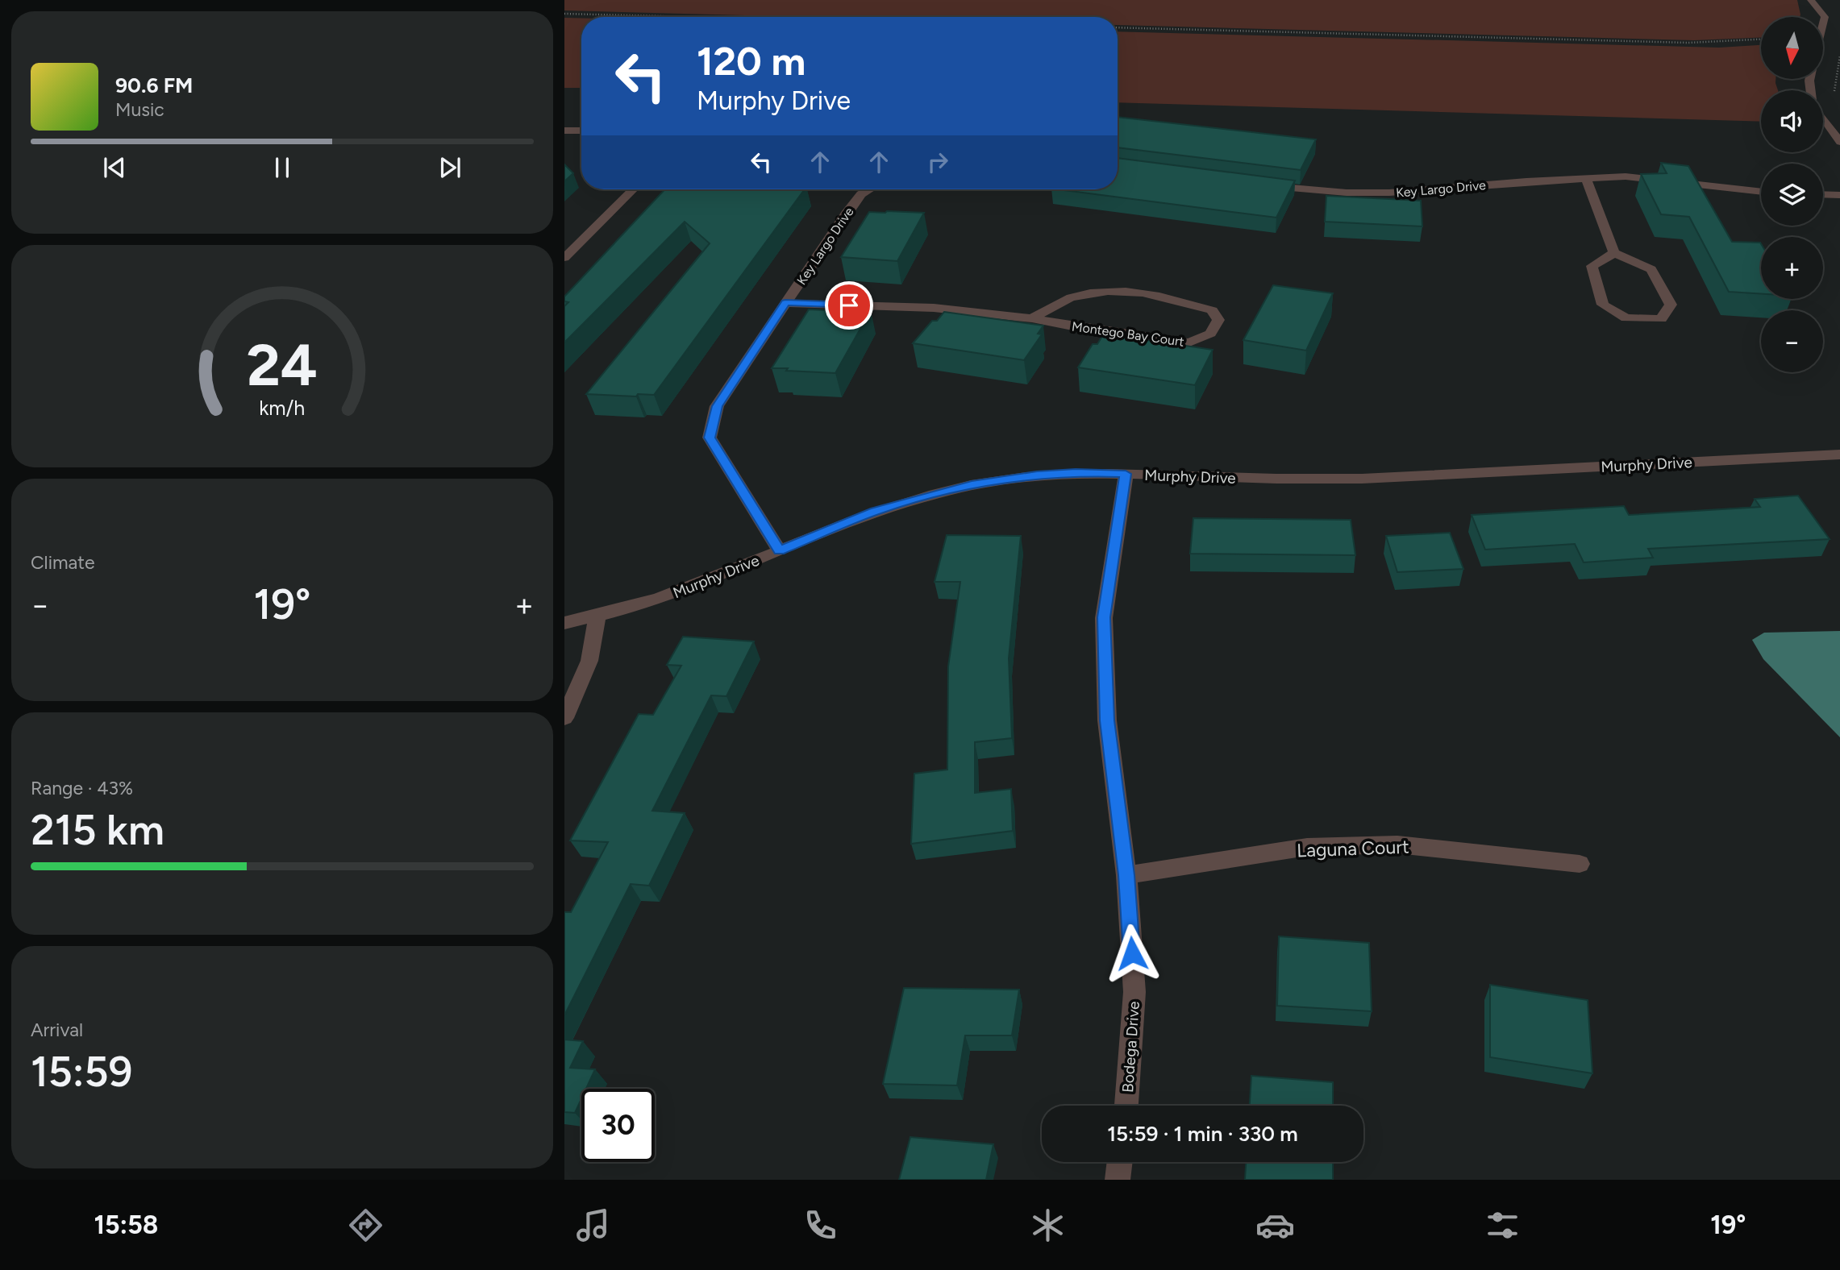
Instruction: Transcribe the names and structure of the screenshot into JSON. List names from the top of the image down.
{
  "streets": {
    "street": [
      "Key Largo Drive",
      "Montego Bay Court",
      "Murphy Drive",
      "Laguna Court",
      "Bodega Drive"
    ]
  },
  "crossings": [
    ["Key Largo Drive", "Montego Bay Court"],
    ["Key Largo Drive", "Murphy Drive"],
    ["Murphy Drive", "Bodega Drive"],
    ["Laguna Court", "Bodega Drive"]
  ],
  "north": "bottom",
  "page": {
    "map_buttons": ["+", "−"],
    "turn": ["120 m", "Murphy Drive"],
    "song": ["90.6 FM", "Music"],
    "tile": [
      "Climate",
      ["Range · 43%", "215 km"],
      ["Arrival", "15:59"]
    ],
    "heat": ["−", "19°", "+"],
    "limit": "30",
    "trip": "15:59 · 1 min · 330 m",
    "tabs": ["15:58", "19°"],
    "gauge": ["24", "km/h"]
  }
}
